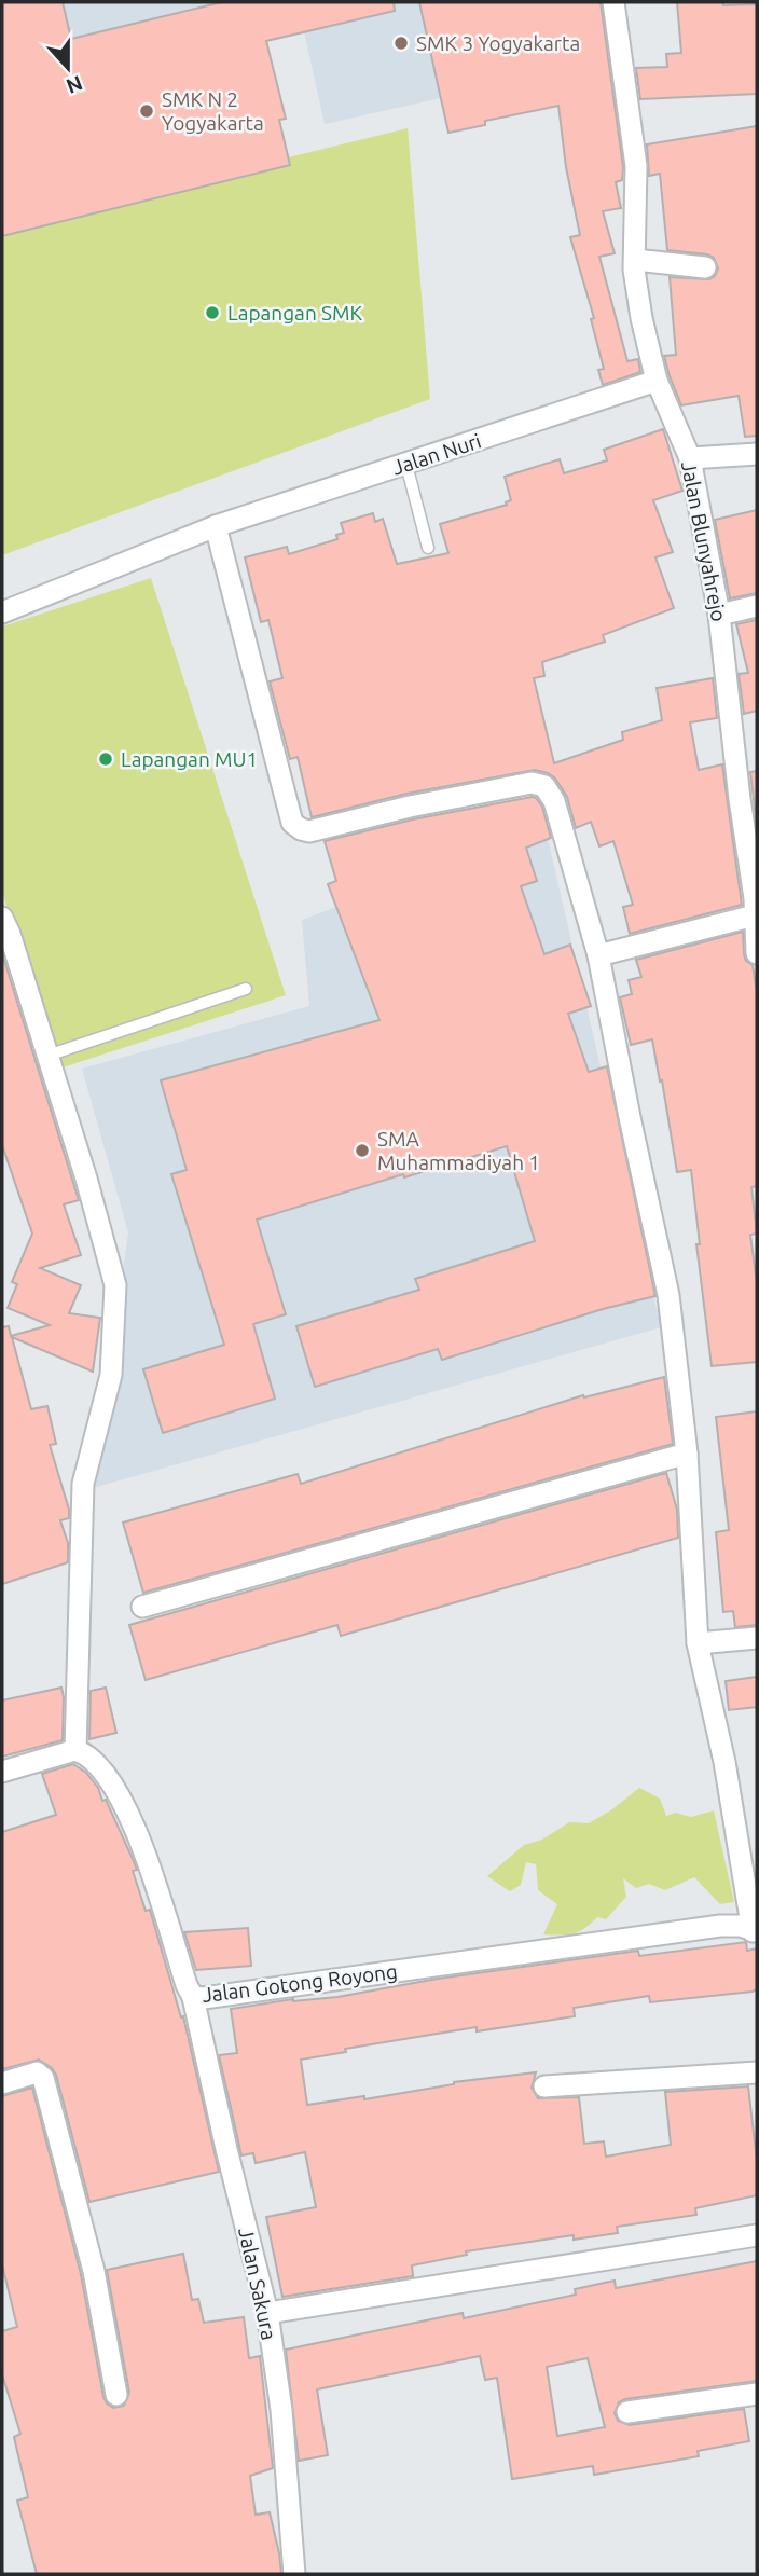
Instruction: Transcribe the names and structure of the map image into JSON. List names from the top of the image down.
{
  "streets": {
    "street": [
      "Jalan Nuri",
      "Jalan Blunyahrejo",
      "Jalan Gotong Royong",
      "Jalan Sakura"
    ]
  },
  "crossings": [
    ["Jalan Nuri", "Jalan Blunyahrejo"],
    ["Jalan Gotong Royong", "Jalan Sakura"]
  ],
  "places": [
    "SMK 3 Yogyakarta",
    "SMK N 2 Yogyakarta",
    "Lapangan SMK",
    "Lapangan MU1",
    "SMA Muhammadiyah 1"
  ],
  "north": "bottom"
}
